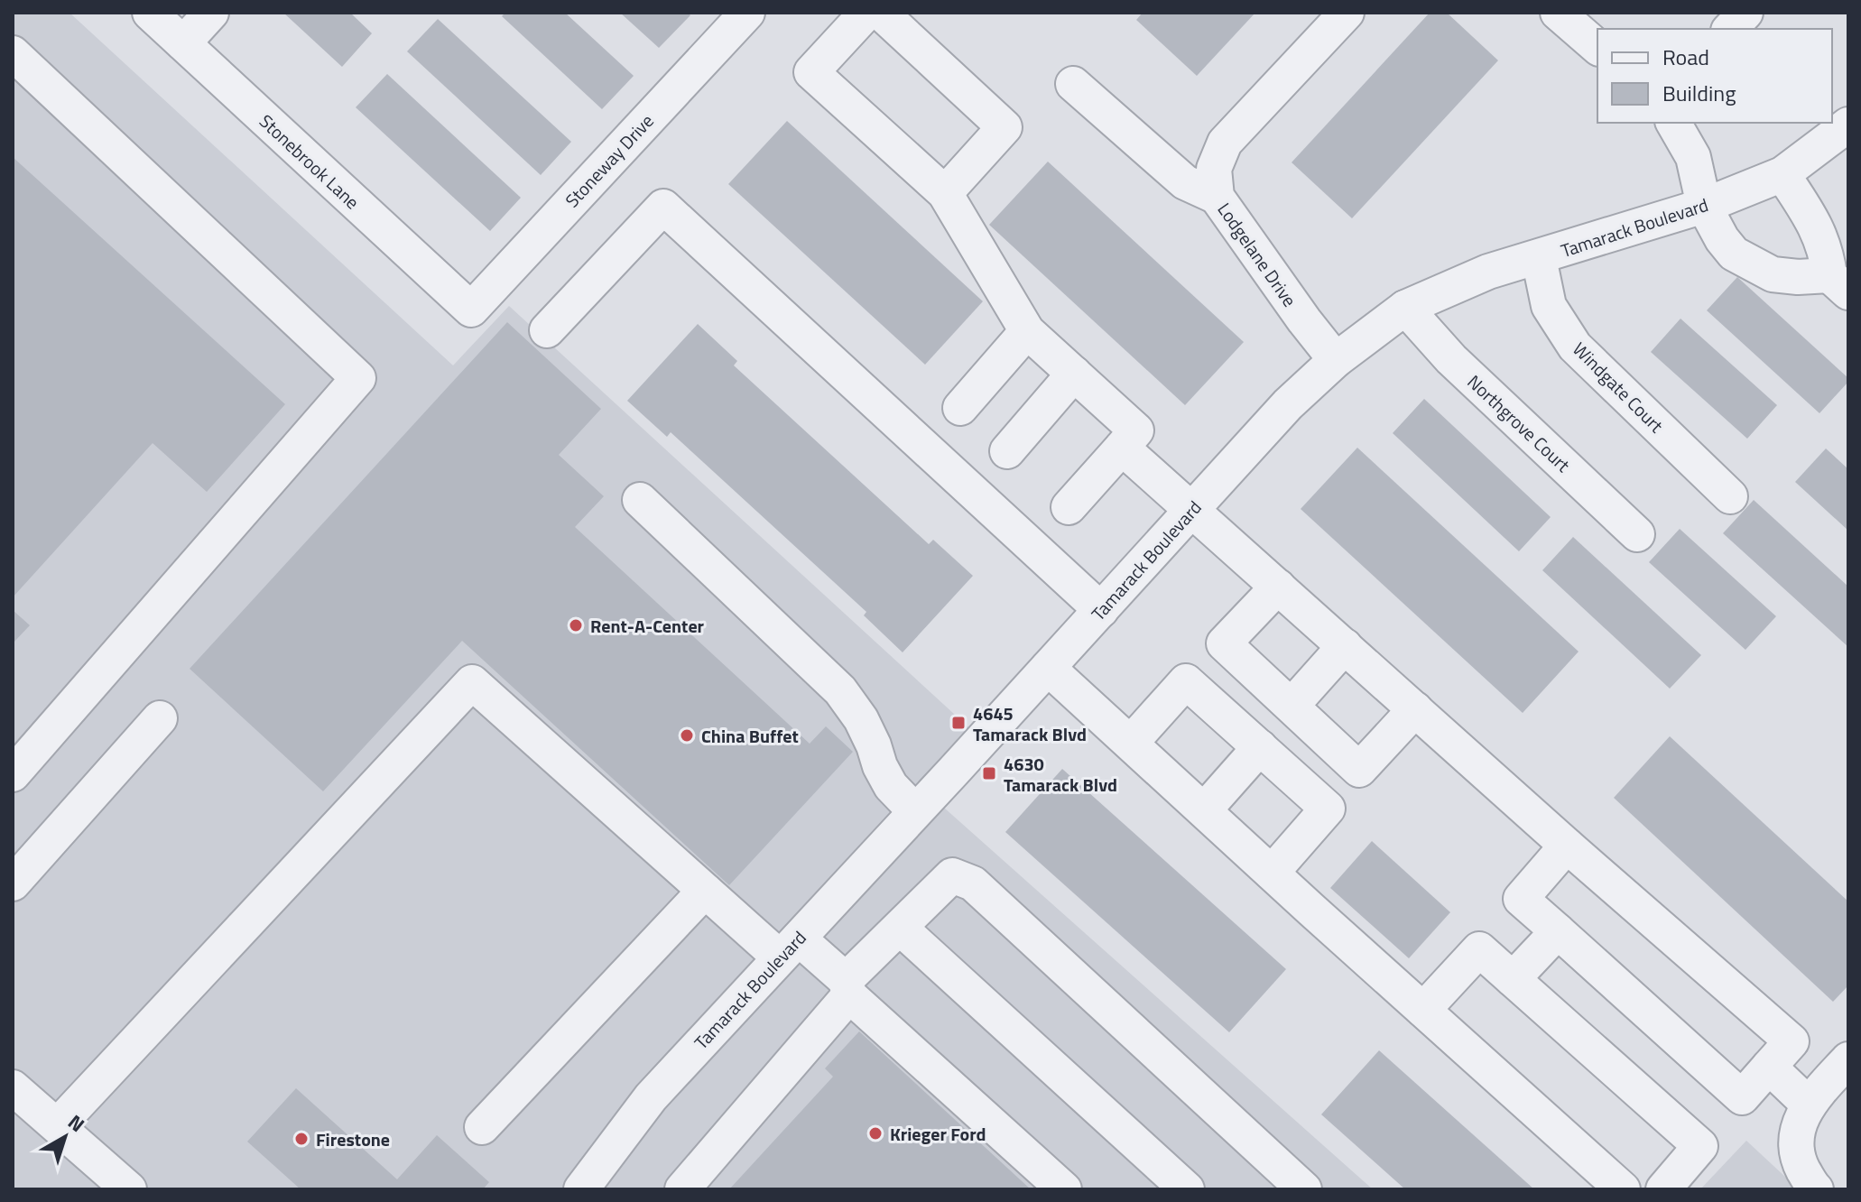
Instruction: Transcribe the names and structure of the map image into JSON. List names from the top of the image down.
{
  "streets": {
    "street": [
      "Stoneway Drive",
      "Stonebrook Lane",
      "Tamarack Boulevard",
      "Lodgelane Drive",
      "Windgate Court",
      "Northgrove Court"
    ]
  },
  "crossings": [
    ["Stoneway Drive", "Stonebrook Lane"],
    ["Tamarack Boulevard", "Lodgelane Drive"],
    ["Tamarack Boulevard", "Windgate Court"],
    ["Tamarack Boulevard", "Northgrove Court"]
  ],
  "places": {
    "other": [
      "Rent-A-Center",
      "China Buffet",
      "Krieger Ford",
      "Firestone"
    ],
    "transit": ["4645 Tamarack Blvd", "4630 Tamarack Blvd"]
  },
  "legend": ["Road", "Building"],
  "north": "top right"
}
